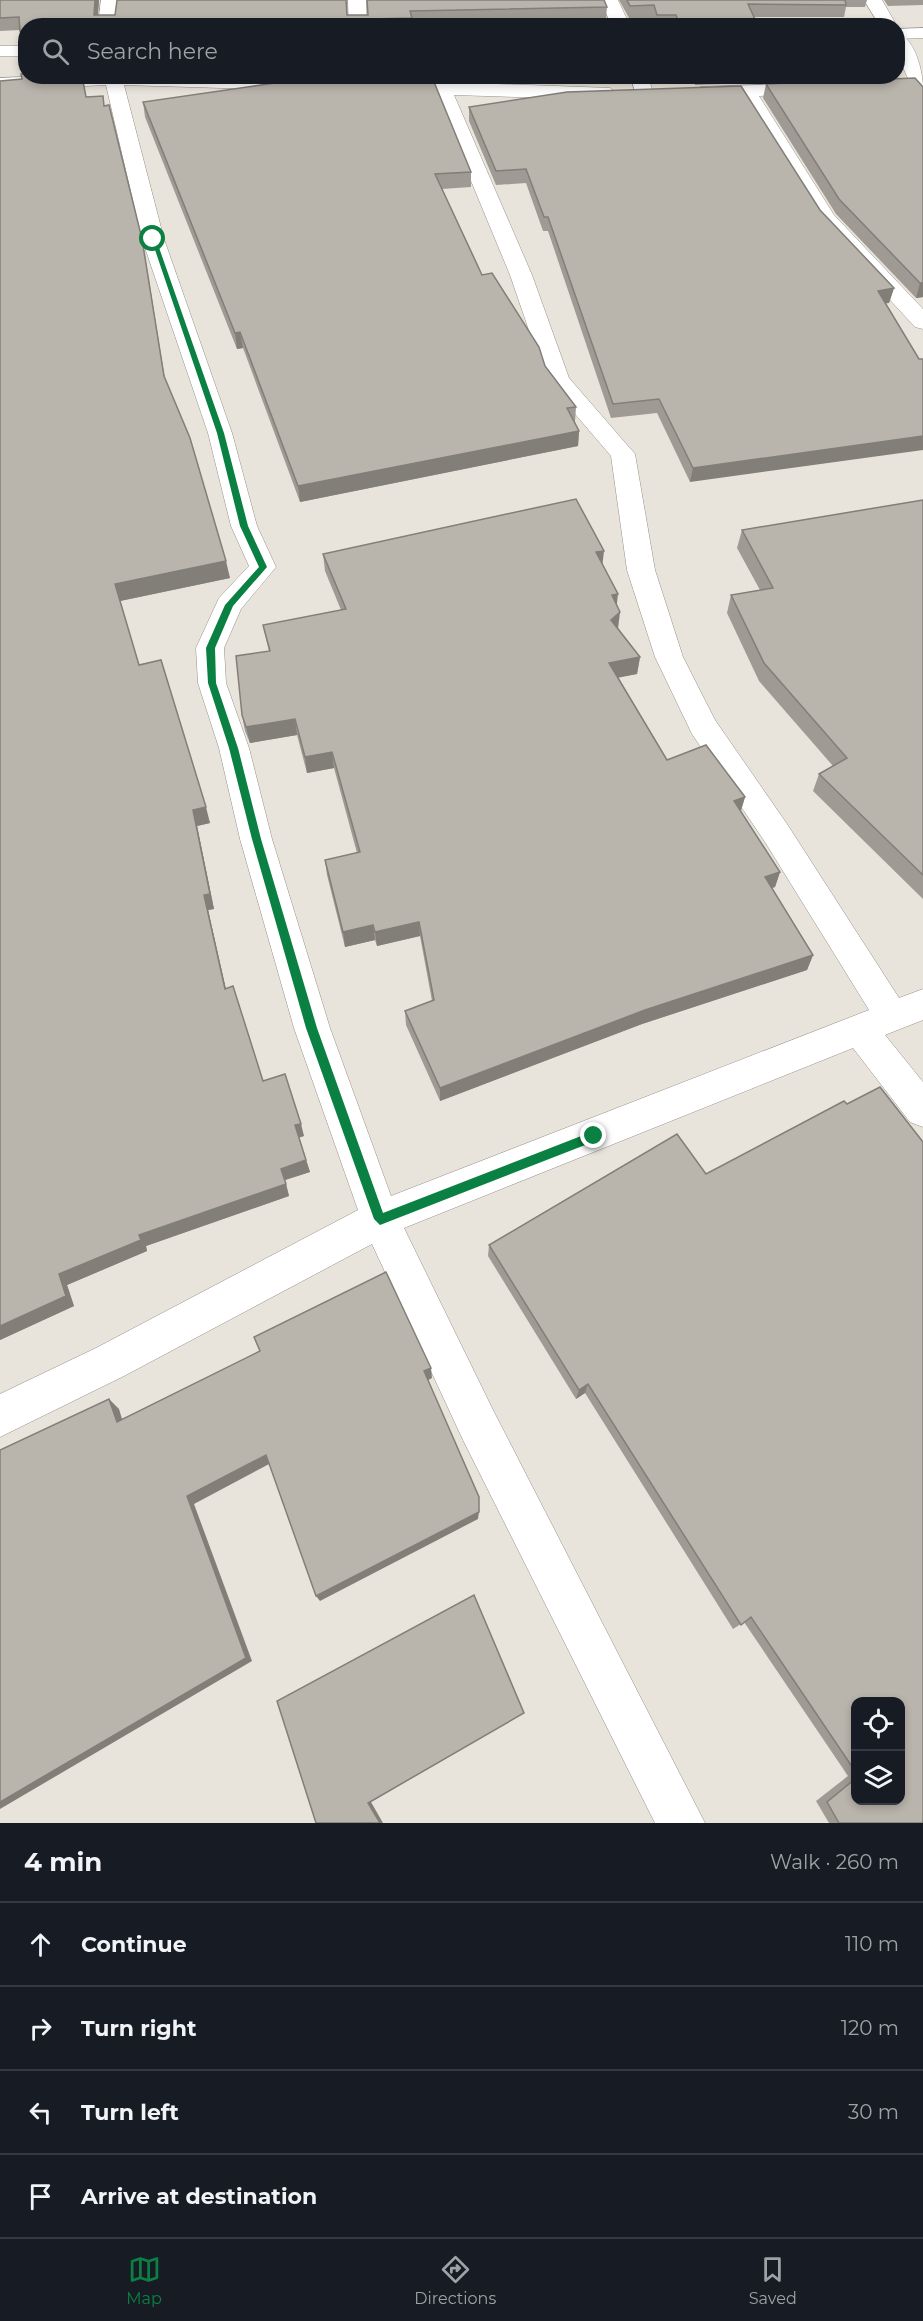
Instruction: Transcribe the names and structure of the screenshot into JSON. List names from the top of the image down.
{
  "page": {
    "search": "Search here",
    "heading": ["4 min", "Walk · 260 m"],
    "list": [
      ["Continue", "110 m"],
      ["Turn right", "120 m"],
      ["Turn left", "30 m"],
      "Arrive at destination"
    ],
    "nav": ["Map", "Directions", "Saved"]
  }
}
